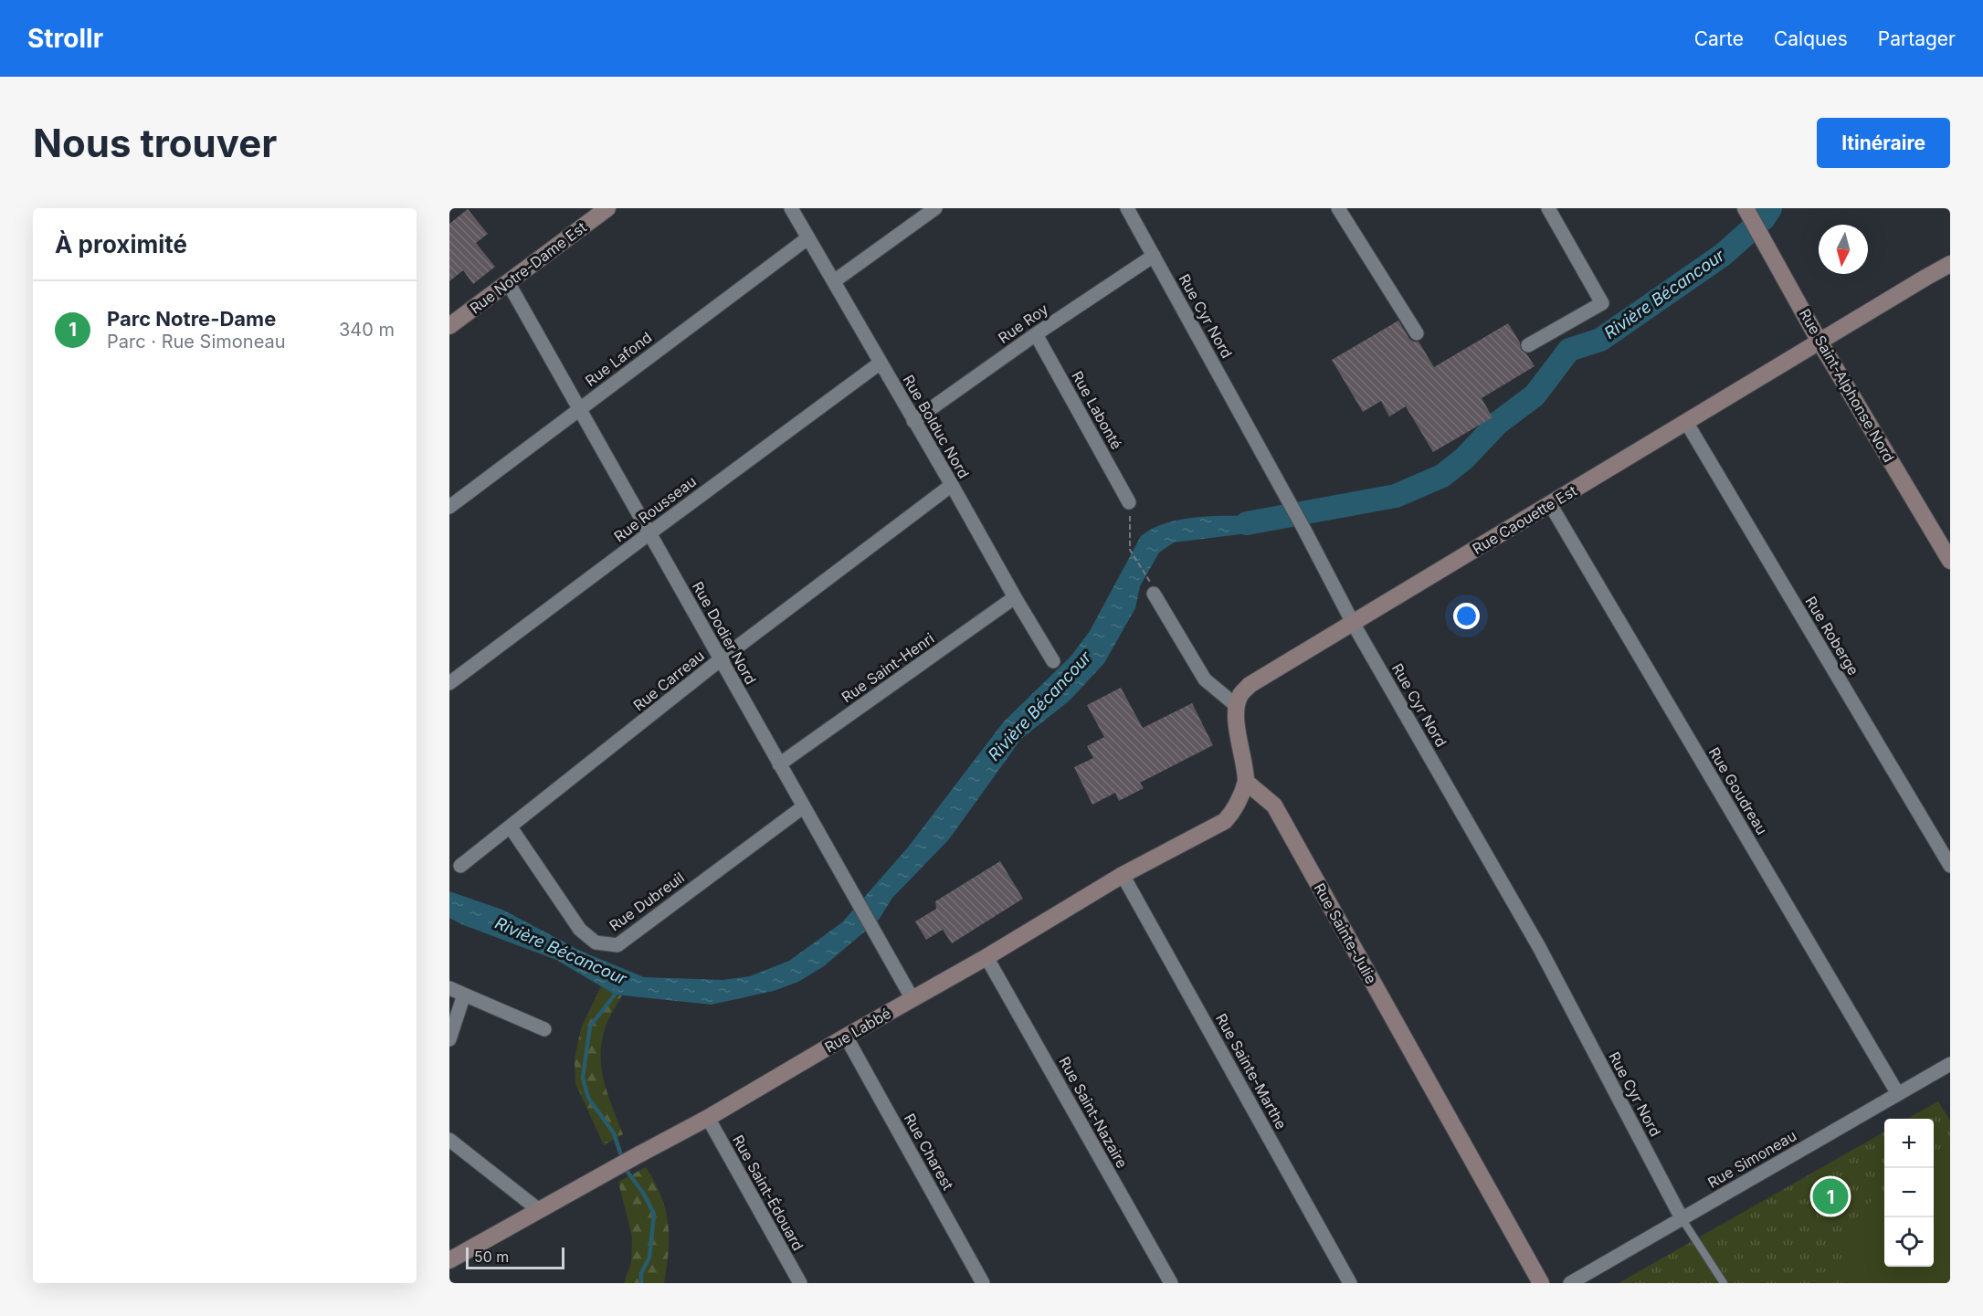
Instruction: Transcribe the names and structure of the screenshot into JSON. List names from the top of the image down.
{
  "streets": {
    "street": [
      "Rue Notre-Dame Est",
      "Rue Cyr Nord",
      "Rue Roy",
      "Rue Lafond",
      "Rue Saint-Alphonse Nord",
      "Rue Labonté",
      "Rue Bolduc Nord",
      "Rue Rousseau",
      "Rue Caouette Est",
      "Rue Dodier Nord",
      "Rue Roberge",
      "Rue Saint-Henri",
      "Rue Carreau",
      "Rue Goudreau",
      "Rue Dubreuil",
      "Rue Sainte-Julie",
      "Rue Labbé",
      "Rue Sainte-Marthe",
      "Rue Saint-Nazaire",
      "Rue Charest",
      "Rue Simoneau",
      "Rue Saint-Édouard"
    ]
  },
  "crossings": [
    ["Rue Notre-Dame Est", "Rue Dodier Nord"],
    ["Rue Cyr Nord", "Rue Roy"],
    ["Rue Cyr Nord", "Rue Caouette Est"],
    ["Rue Cyr Nord", "Rue Simoneau"],
    ["Rue Roy", "Rue Labonté"],
    ["Rue Roy", "Rue Bolduc Nord"],
    ["Rue Lafond", "Rue Bolduc Nord"],
    ["Rue Lafond", "Rue Dodier Nord"],
    ["Rue Saint-Alphonse Nord", "Rue Caouette Est"],
    ["Rue Bolduc Nord", "Rue Rousseau"],
    ["Rue Bolduc Nord", "Rue Saint-Henri"],
    ["Rue Bolduc Nord", "Rue Carreau"],
    ["Rue Rousseau", "Rue Dodier Nord"],
    ["Rue Caouette Est", "Rue Roberge"],
    ["Rue Caouette Est", "Rue Goudreau"],
    ["Rue Dodier Nord", "Rue Saint-Henri"],
    ["Rue Dodier Nord", "Rue Carreau"],
    ["Rue Dodier Nord", "Rue Dubreuil"],
    ["Rue Dodier Nord", "Rue Labbé"],
    ["Rue Carreau", "Rue Dubreuil"],
    ["Rue Goudreau", "Rue Simoneau"],
    ["Rue Sainte-Julie", "Rue Labbé"],
    ["Rue Labbé", "Rue Sainte-Marthe"],
    ["Rue Labbé", "Rue Saint-Nazaire"],
    ["Rue Labbé", "Rue Charest"],
    ["Rue Labbé", "Rue Saint-Édouard"]
  ],
  "water": ["Rivière Bécancour"],
  "scale_bar": "50 m",
  "north": "bottom",
  "page": {
    "header": "Strollr",
    "nav": ["Carte", "Calques", "Partager"],
    "buttons": "Itinéraire",
    "title": "Nous trouver",
    "heading": "À proximité",
    "list": [
      {
        "mark": "1",
        "name": "Parc Notre-Dame",
        "note": "Parc · Rue Simoneau",
        "value": "340 m"
      }
    ],
    "map_buttons": ["+", "−"],
    "pins": "1",
    "scale": "50 m"
  }
}
